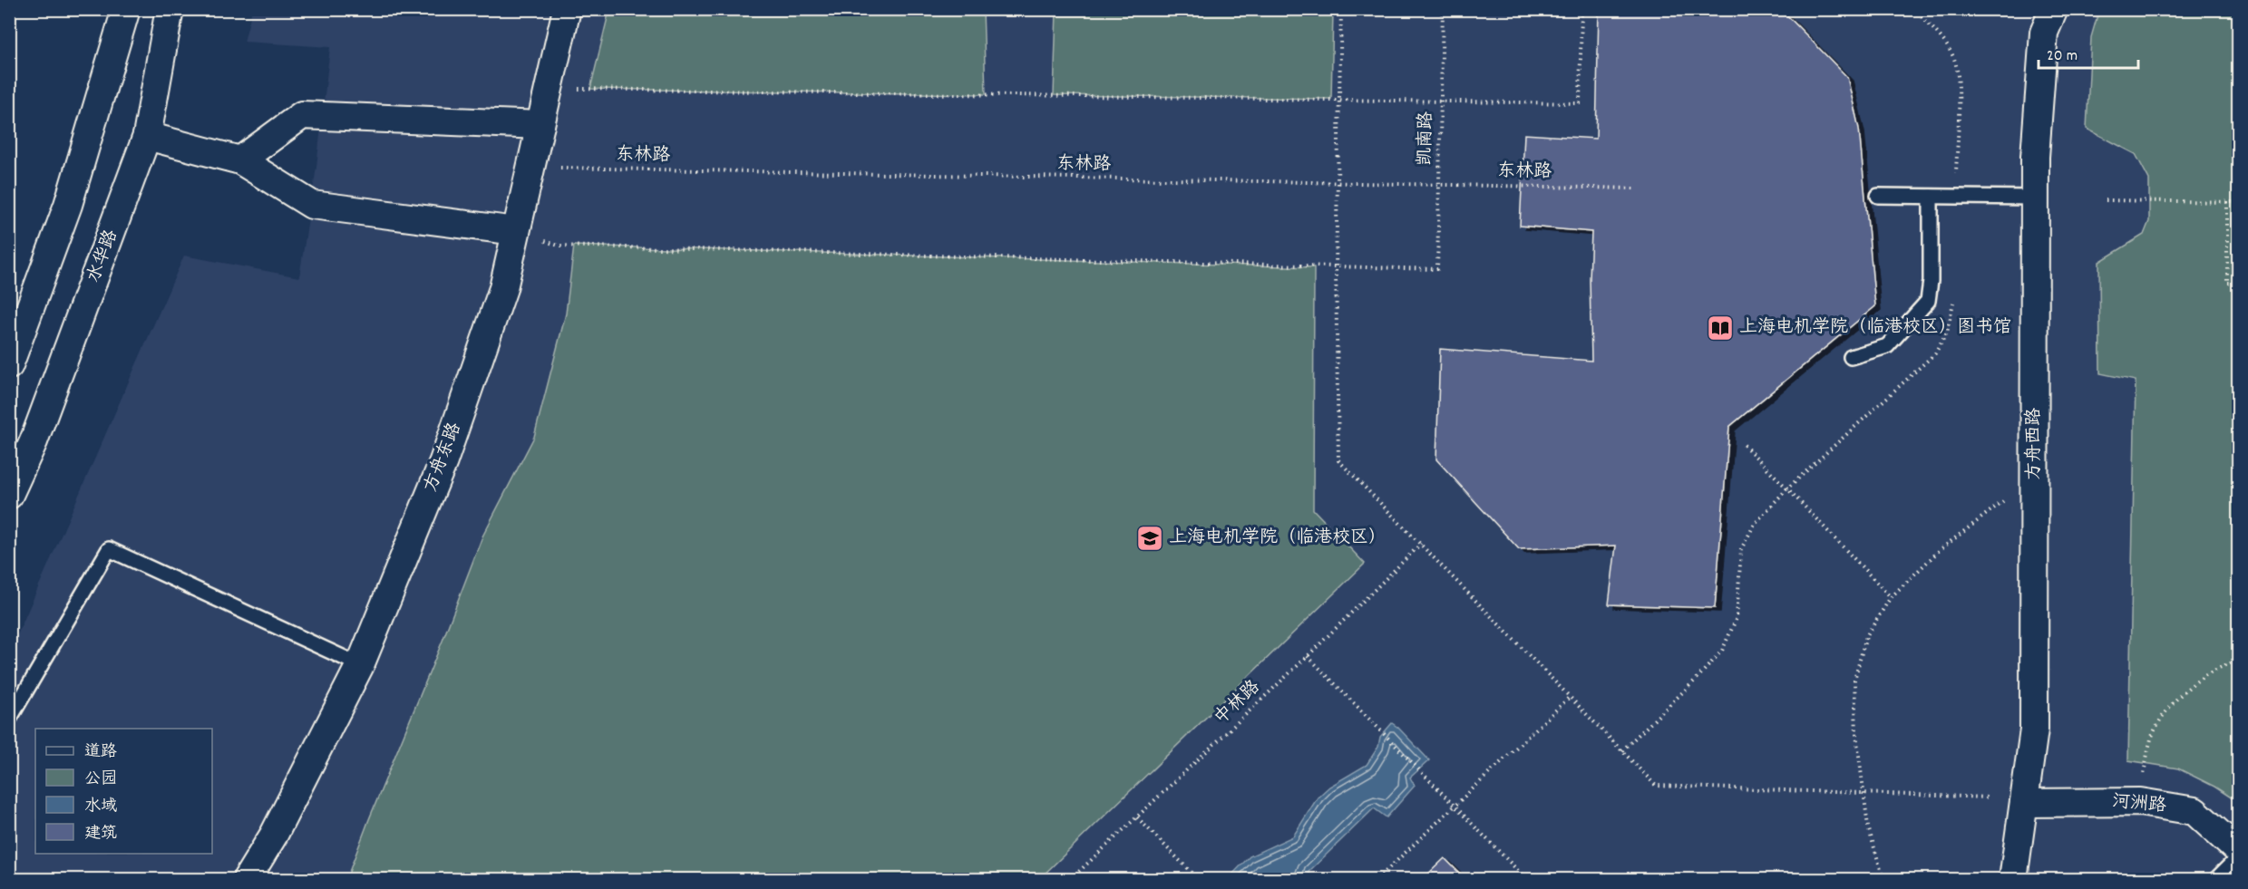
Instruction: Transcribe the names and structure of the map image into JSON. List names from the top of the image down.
{
  "streets": {
    "street": [
      "水华路",
      "方舟西路",
      "方舟东路",
      "河洲路"
    ],
    "path": ["凯南路", "东林路", "中林路"]
  },
  "crossings": [
    ["凯南路", "东林路"],
    ["东林路", "方舟东路"],
    ["方舟西路", "河洲路"]
  ],
  "places": {
    "library": ["上海电机学院（临港校区）图书馆"],
    "school or university": ["上海电机学院（临港校区）"]
  },
  "legend": [
    "道路",
    "公园",
    "水域",
    "建筑"
  ],
  "scale_bar": "20 m"
}
